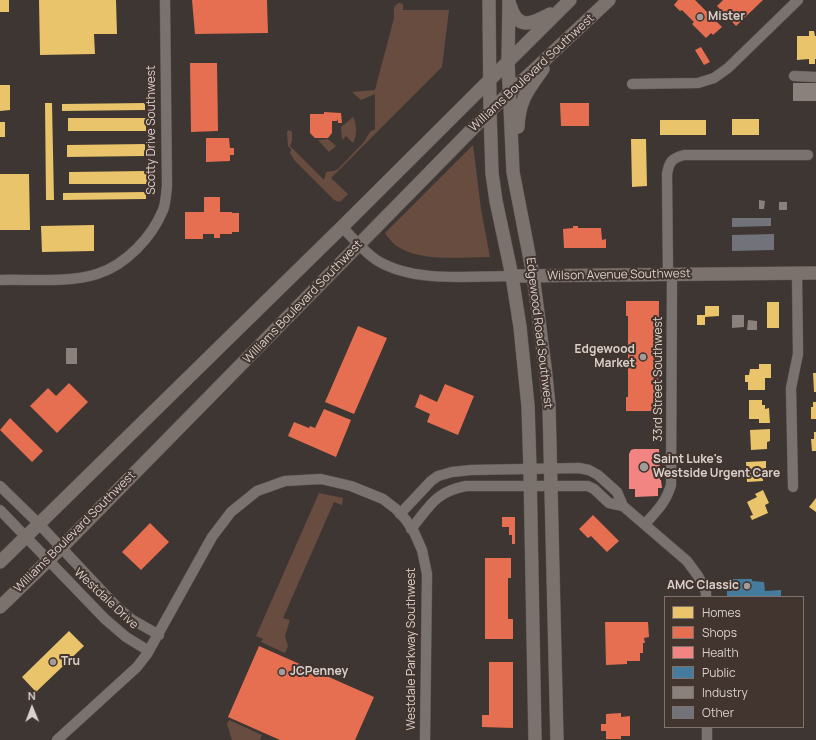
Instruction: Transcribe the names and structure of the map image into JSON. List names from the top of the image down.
{
  "streets": {
    "main road": ["Williams Boulevard Southwest", "Wilson Avenue Southwest", "Edgewood Road Southwest"],
    "street": [
      "Scotty Drive Southwest",
      "33rd Street Southwest",
      "Westdale Drive",
      "Westdale Parkway Southwest"
    ]
  },
  "crossings": [
    ["Williams Boulevard Southwest", "Wilson Avenue Southwest"],
    ["Williams Boulevard Southwest", "Edgewood Road Southwest"],
    ["Williams Boulevard Southwest", "Westdale Drive"],
    ["Wilson Avenue Southwest", "Edgewood Road Southwest"],
    ["Wilson Avenue Southwest", "33rd Street Southwest"],
    ["Westdale Drive", "Westdale Parkway Southwest"]
  ],
  "places": [
    "Mister",
    "Edgewood Market",
    "Saint Luke's Westside Urgent Care",
    "AMC Classic",
    "Tru",
    "JCPenney"
  ],
  "legend": [
    "Homes",
    "Shops",
    "Health",
    "Public",
    "Industry",
    "Other"
  ],
  "north": "top"
}
